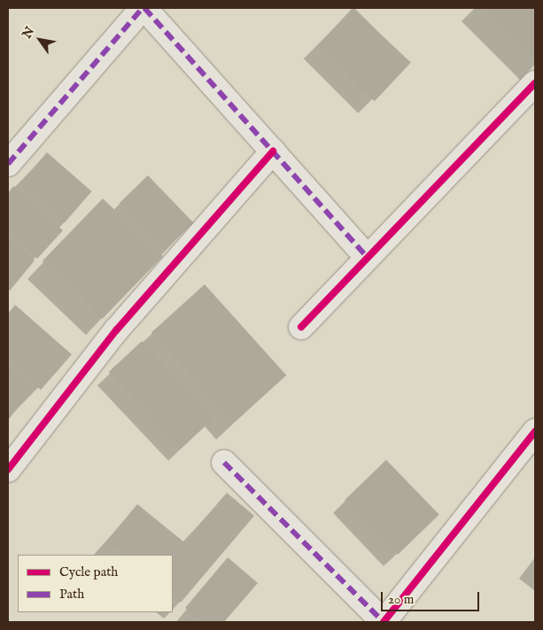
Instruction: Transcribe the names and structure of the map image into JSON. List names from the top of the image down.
{
  "legend": ["Cycle path", "Path"],
  "scale_bar": "20 m",
  "north": "top left"
}
